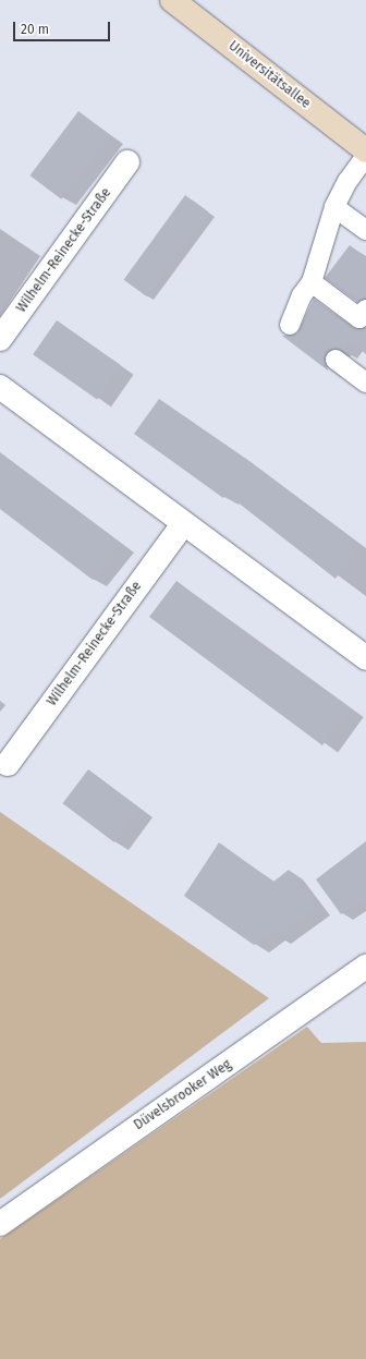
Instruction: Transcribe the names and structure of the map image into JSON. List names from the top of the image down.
{
  "streets": {
    "main road": ["Universitätsallee"],
    "street": ["Wilhelm-Reinecke-Straße", "Düvelsbrooker Weg"]
  },
  "scale_bar": "20 m"
}
